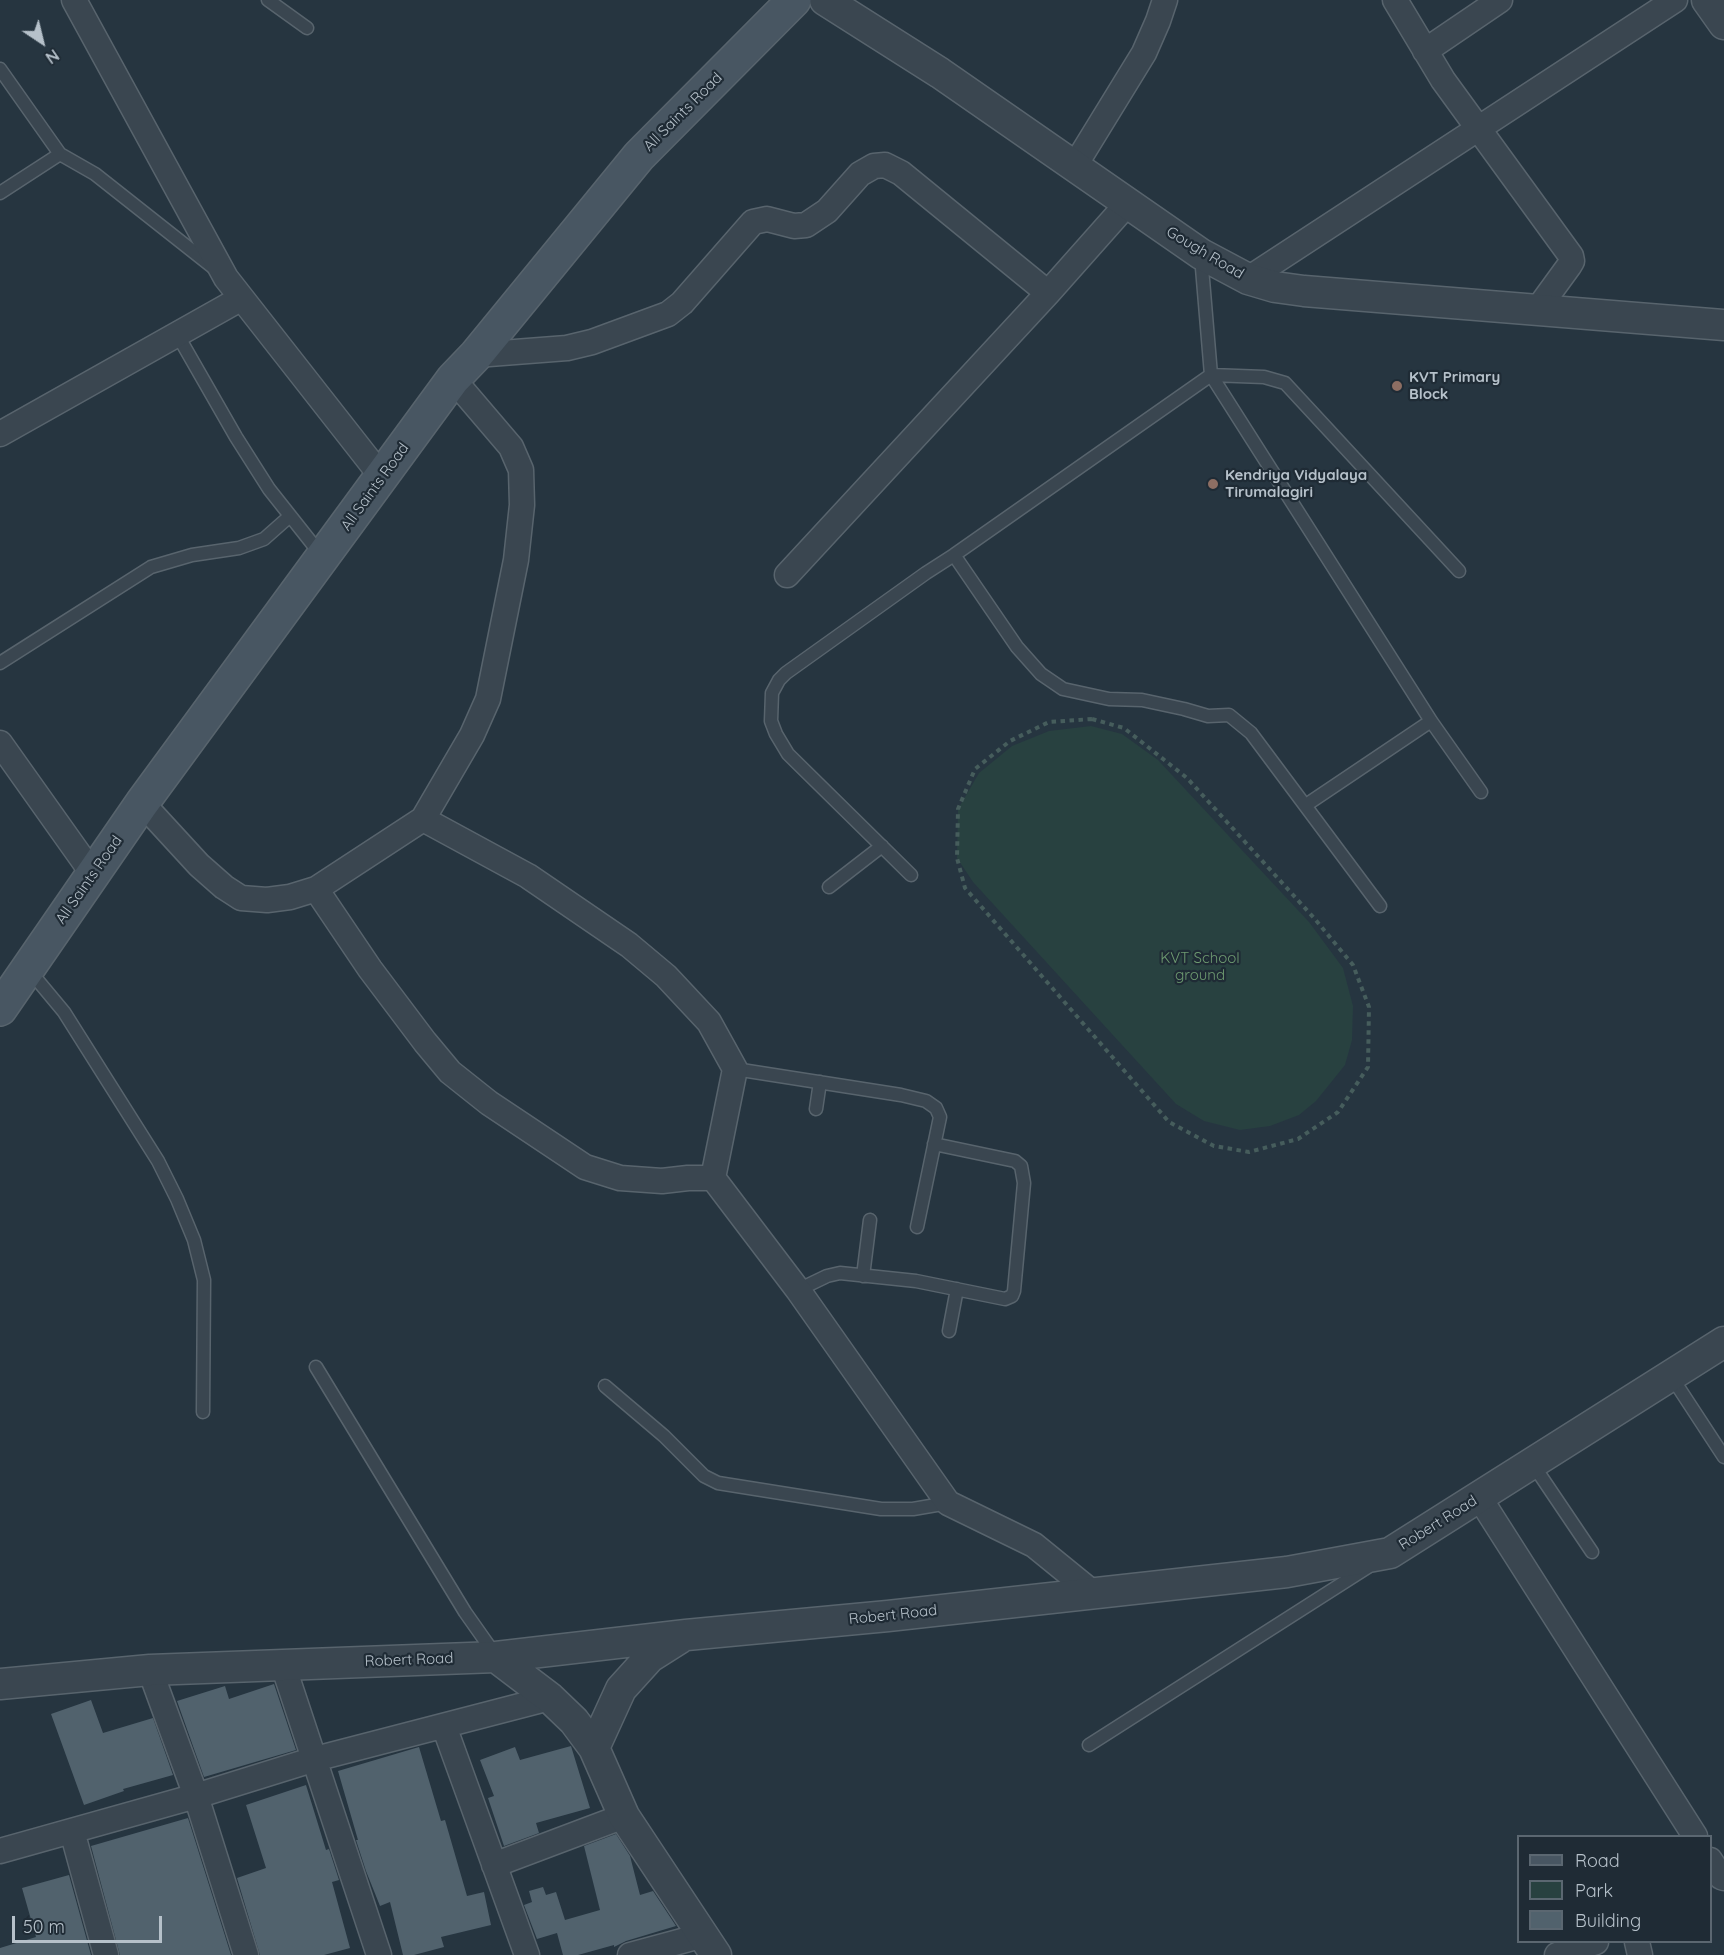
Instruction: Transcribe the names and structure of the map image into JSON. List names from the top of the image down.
{
  "streets": {
    "main road": ["All Saints Road"],
    "street": ["Gough Road", "Robert Road"]
  },
  "parks": ["KVT School ground"],
  "places": ["KVT Primary Block", "Kendriya Vidyalaya Tirumalagiri"],
  "legend": ["Road", "Park", "Building"],
  "scale_bar": "50 m",
  "north": "bottom right"
}
